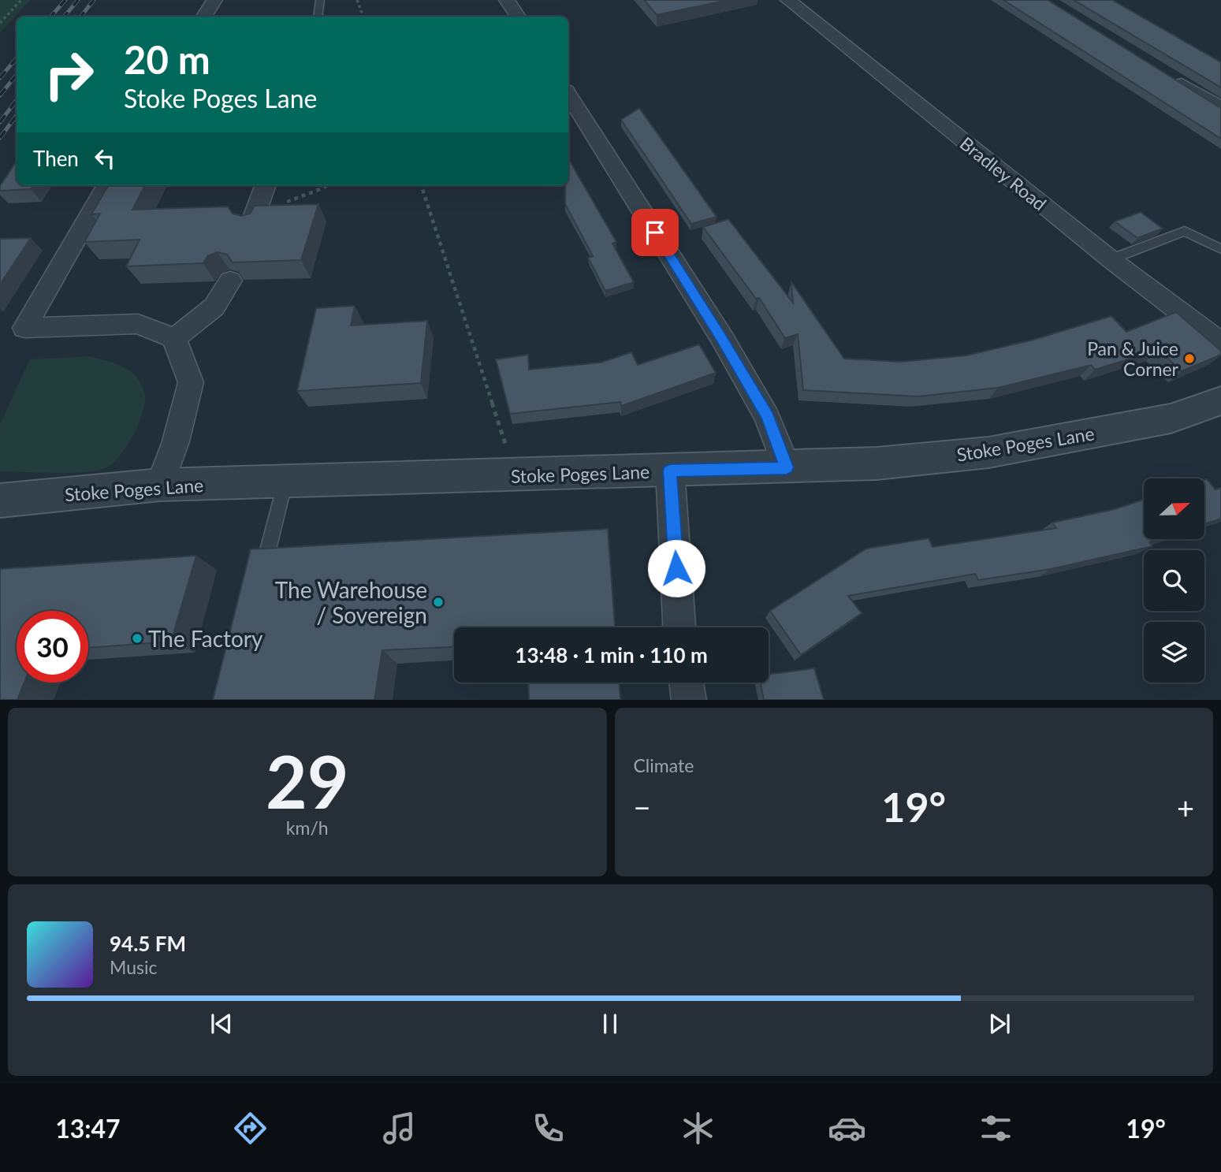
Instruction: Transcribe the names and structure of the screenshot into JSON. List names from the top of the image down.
{
  "streets": {
    "street": ["Bradley Road", "Stoke Poges Lane"]
  },
  "places": ["Pan & Juice Corner", "The Warehouse / Sovereign", "The Factory"],
  "north": "right",
  "page": {
    "turn": ["20 m", "Stoke Poges Lane"],
    "then": "Then",
    "limit": "30",
    "trip": "13:48 · 1 min · 110 m",
    "tile": [
      ["29", "km/h"],
      "Climate"
    ],
    "heat": ["−", "19°", "+"],
    "song": ["94.5 FM", "Music"],
    "tabs": ["13:47", "19°"]
  }
}
